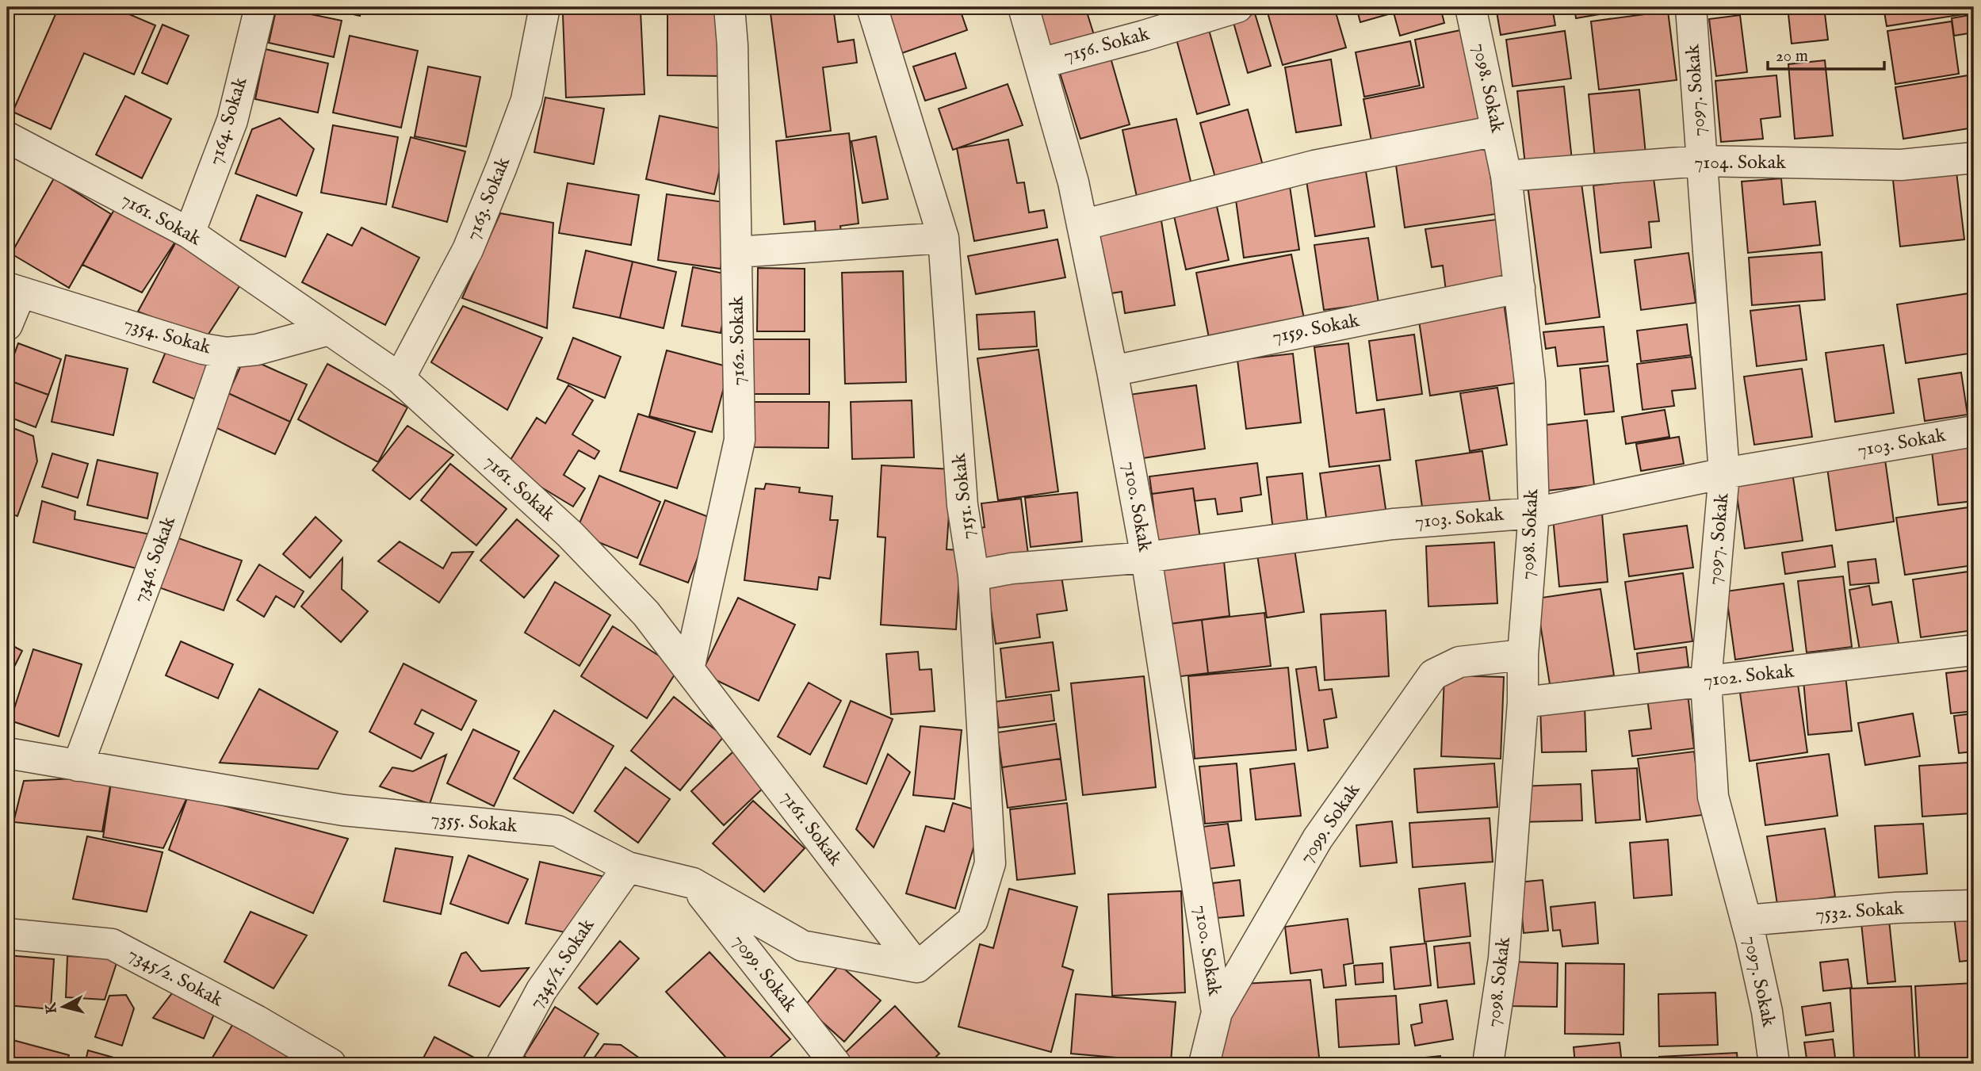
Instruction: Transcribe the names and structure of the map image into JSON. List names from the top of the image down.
{
  "streets": {
    "street": [
      "7156. Sokak",
      "7098. Sokak",
      "7097. Sokak",
      "7164. Sokak",
      "7104. Sokak",
      "7163. Sokak",
      "7161. Sokak",
      "7159. Sokak",
      "7354. Sokak",
      "7162. Sokak",
      "7103. Sokak",
      "7151. Sokak",
      "7100. Sokak",
      "7346. Sokak",
      "7102. Sokak",
      "7355. Sokak",
      "7099. Sokak",
      "7532. Sokak",
      "7345/1. Sokak",
      "7345/2. Sokak"
    ]
  },
  "crossings": [
    ["7156. Sokak", "7100. Sokak"],
    ["7098. Sokak", "7104. Sokak"],
    ["7098. Sokak", "7159. Sokak"],
    ["7098. Sokak", "7103. Sokak"],
    ["7098. Sokak", "7102. Sokak"],
    ["7098. Sokak", "7099. Sokak"],
    ["7097. Sokak", "7104. Sokak"],
    ["7097. Sokak", "7103. Sokak"],
    ["7097. Sokak", "7102. Sokak"],
    ["7097. Sokak", "7532. Sokak"],
    ["7164. Sokak", "7161. Sokak"],
    ["7163. Sokak", "7161. Sokak"],
    ["7161. Sokak", "7354. Sokak"],
    ["7161. Sokak", "7162. Sokak"],
    ["7161. Sokak", "7151. Sokak"],
    ["7161. Sokak", "7355. Sokak"],
    ["7159. Sokak", "7100. Sokak"],
    ["7354. Sokak", "7346. Sokak"],
    ["7103. Sokak", "7151. Sokak"],
    ["7103. Sokak", "7100. Sokak"],
    ["7151. Sokak", "7355. Sokak"],
    ["7100. Sokak", "7099. Sokak"],
    ["7346. Sokak", "7355. Sokak"],
    ["7355. Sokak", "7099. Sokak"],
    ["7355. Sokak", "7345/1. Sokak"]
  ],
  "scale_bar": "20 m",
  "north": "left"
}
